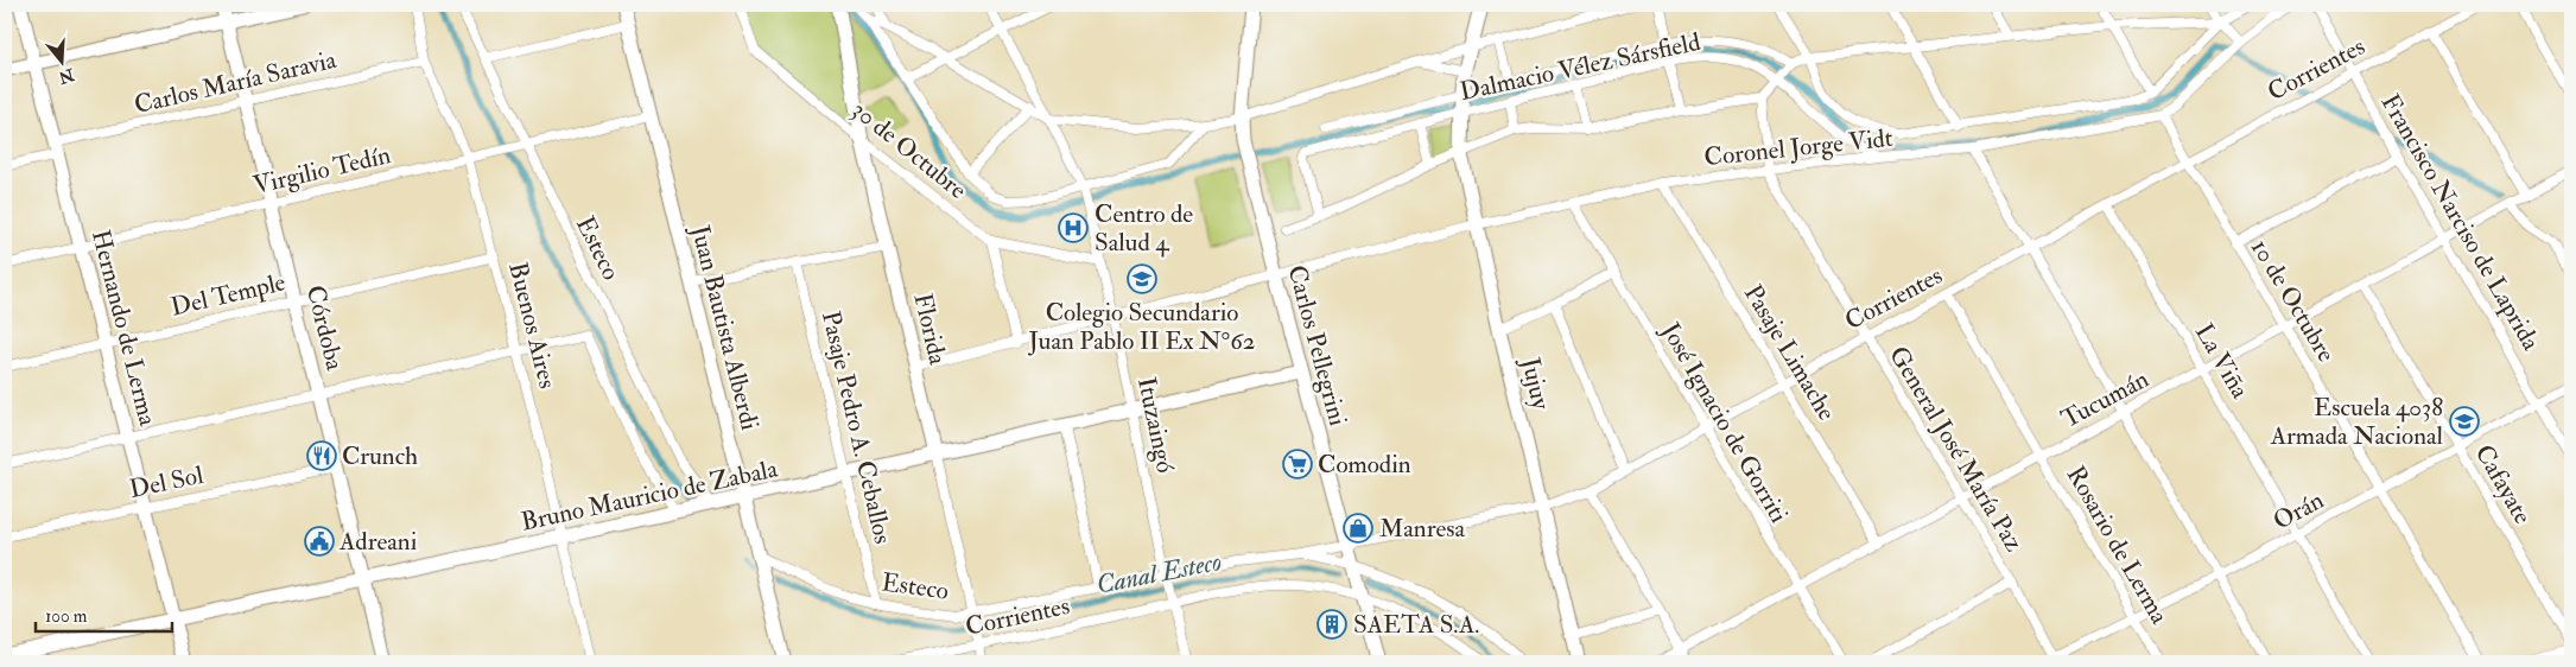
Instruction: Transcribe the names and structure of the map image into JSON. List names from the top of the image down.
{
  "streets": {
    "street": [
      "Dalmacio Vélez Sársfield",
      "Corrientes",
      "Carlos María Saravia",
      "Coronel Jorge Vidt",
      "30 de Octubre",
      "Virgilio Tedín",
      "Francisco Narciso de Laprida",
      "Esteco",
      "Del Temple",
      "10 de Octubre",
      "Buenos Aires",
      "Hernando de Lerma",
      "Córdoba",
      "Juan Bautista Alberdi",
      "Florida",
      "Carlos Pellegrini",
      "Pasaje Limache",
      "La Viña",
      "Jujuy",
      "Tucumán",
      "José Ignacio de Gorriti",
      "Ituzaingó",
      "Pasaje Pedro A. Ceballos",
      "General José María Paz",
      "Del Sol",
      "Cafayate",
      "Bruno Mauricio de Zabala",
      "Orán",
      "Rosario de Lerma"
    ]
  },
  "crossings": [
    ["Dalmacio Vélez Sársfield", "Coronel Jorge Vidt"],
    ["Dalmacio Vélez Sársfield", "Jujuy"],
    ["Corrientes", "Francisco Narciso de Laprida"],
    ["Corrientes", "Esteco"],
    ["Corrientes", "10 de Octubre"],
    ["Corrientes", "Florida"],
    ["Corrientes", "Carlos Pellegrini"],
    ["Corrientes", "Pasaje Limache"],
    ["Corrientes", "La Viña"],
    ["Corrientes", "Jujuy"],
    ["Corrientes", "José Ignacio de Gorriti"],
    ["Corrientes", "Ituzaingó"],
    ["Corrientes", "General José María Paz"],
    ["Corrientes", "Rosario de Lerma"],
    ["Carlos María Saravia", "Buenos Aires"],
    ["Carlos María Saravia", "Hernando de Lerma"],
    ["Carlos María Saravia", "Córdoba"],
    ["Coronel Jorge Vidt", "10 de Octubre"],
    ["Coronel Jorge Vidt", "Florida"],
    ["Coronel Jorge Vidt", "Carlos Pellegrini"],
    ["Coronel Jorge Vidt", "Pasaje Limache"],
    ["Coronel Jorge Vidt", "Jujuy"],
    ["Coronel Jorge Vidt", "José Ignacio de Gorriti"],
    ["Coronel Jorge Vidt", "Ituzaingó"],
    ["Coronel Jorge Vidt", "General José María Paz"],
    ["30 de Octubre", "Florida"],
    ["30 de Octubre", "Ituzaingó"],
    ["Virgilio Tedín", "Esteco"],
    ["Virgilio Tedín", "Buenos Aires"],
    ["Virgilio Tedín", "Hernando de Lerma"],
    ["Virgilio Tedín", "Córdoba"],
    ["Virgilio Tedín", "Juan Bautista Alberdi"],
    ["Francisco Narciso de Laprida", "Tucumán"],
    ["Francisco Narciso de Laprida", "Orán"],
    ["Esteco", "Juan Bautista Alberdi"],
    ["Esteco", "Florida"],
    ["Esteco", "Pasaje Pedro A. Ceballos"],
    ["Esteco", "Bruno Mauricio de Zabala"],
    ["Del Temple", "Buenos Aires"],
    ["Del Temple", "Hernando de Lerma"],
    ["Del Temple", "Córdoba"],
    ["10 de Octubre", "Tucumán"],
    ["10 de Octubre", "Orán"],
    ["Buenos Aires", "Bruno Mauricio de Zabala"],
    ["Hernando de Lerma", "Del Sol"],
    ["Hernando de Lerma", "Bruno Mauricio de Zabala"],
    ["Córdoba", "Del Sol"],
    ["Córdoba", "Bruno Mauricio de Zabala"],
    ["Juan Bautista Alberdi", "Bruno Mauricio de Zabala"],
    ["Florida", "Bruno Mauricio de Zabala"],
    ["Carlos Pellegrini", "Bruno Mauricio de Zabala"],
    ["Pasaje Limache", "Tucumán"],
    ["La Viña", "Tucumán"],
    ["La Viña", "Orán"],
    ["Tucumán", "José Ignacio de Gorriti"],
    ["Tucumán", "General José María Paz"],
    ["Tucumán", "Cafayate"],
    ["Tucumán", "Rosario de Lerma"],
    ["Ituzaingó", "Bruno Mauricio de Zabala"],
    ["Pasaje Pedro A. Ceballos", "Bruno Mauricio de Zabala"],
    ["General José María Paz", "Orán"],
    ["Cafayate", "Orán"],
    ["Orán", "Rosario de Lerma"]
  ],
  "water": ["Canal Esteco"],
  "places": {
    "hospital": ["Centro de Salud 4"],
    "school or university": ["Colegio Secundario Juan Pablo II Ex N°62", "Escuela 4038 Armada Nacional"],
    "restaurant": ["Crunch"],
    "supermarket": ["Comodin"],
    "shop": ["Manresa"],
    "public building": ["Adreani"],
    "building": ["SAETA S.A."]
  },
  "scale_bar": "100 m",
  "north": "bottom"
}
